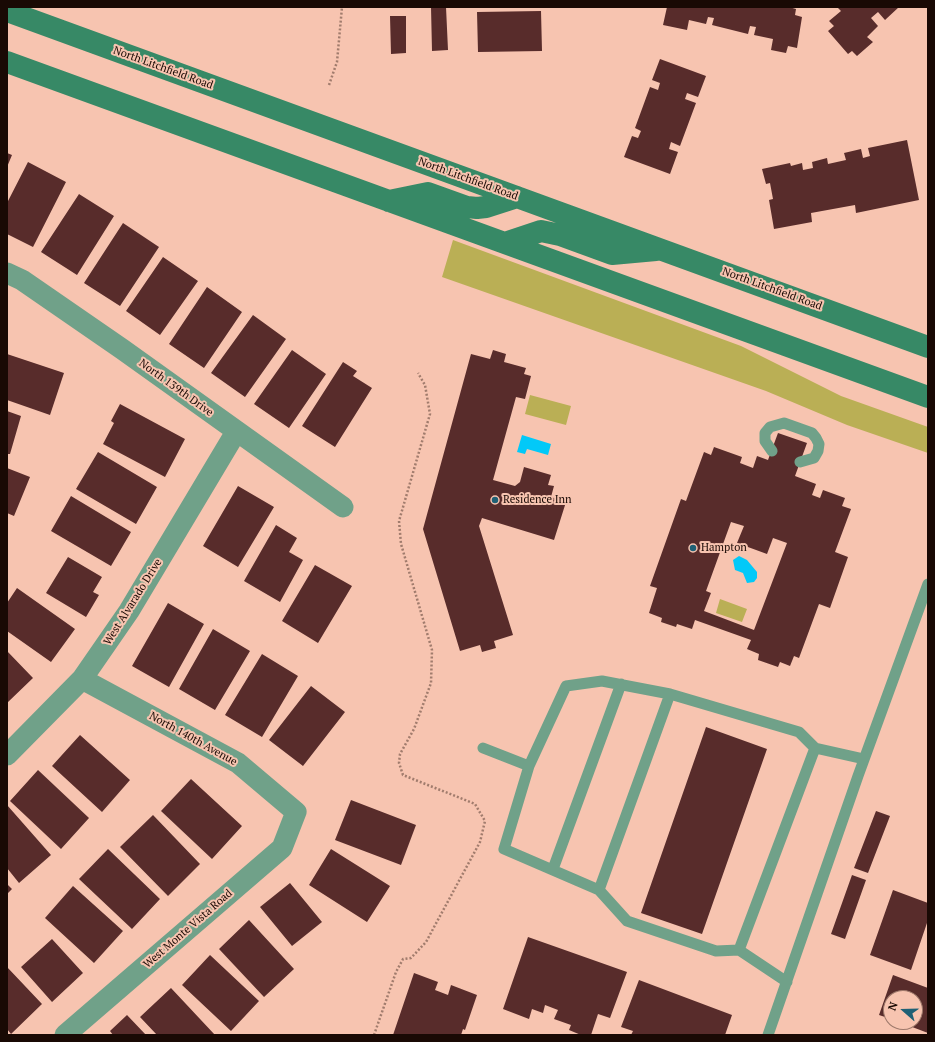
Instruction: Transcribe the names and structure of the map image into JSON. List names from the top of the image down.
{
  "streets": {
    "main road": ["North Litchfield Road"],
    "street": [
      "North 139th Drive",
      "West Alvarado Drive",
      "North 140th Avenue",
      "West Monte Vista Road"
    ]
  },
  "crossings": [
    ["North 139th Drive", "West Alvarado Drive"],
    ["West Alvarado Drive", "North 140th Avenue"],
    ["North 140th Avenue", "West Monte Vista Road"]
  ],
  "places": ["Residence Inn", "Hampton"],
  "north": "left"
}
